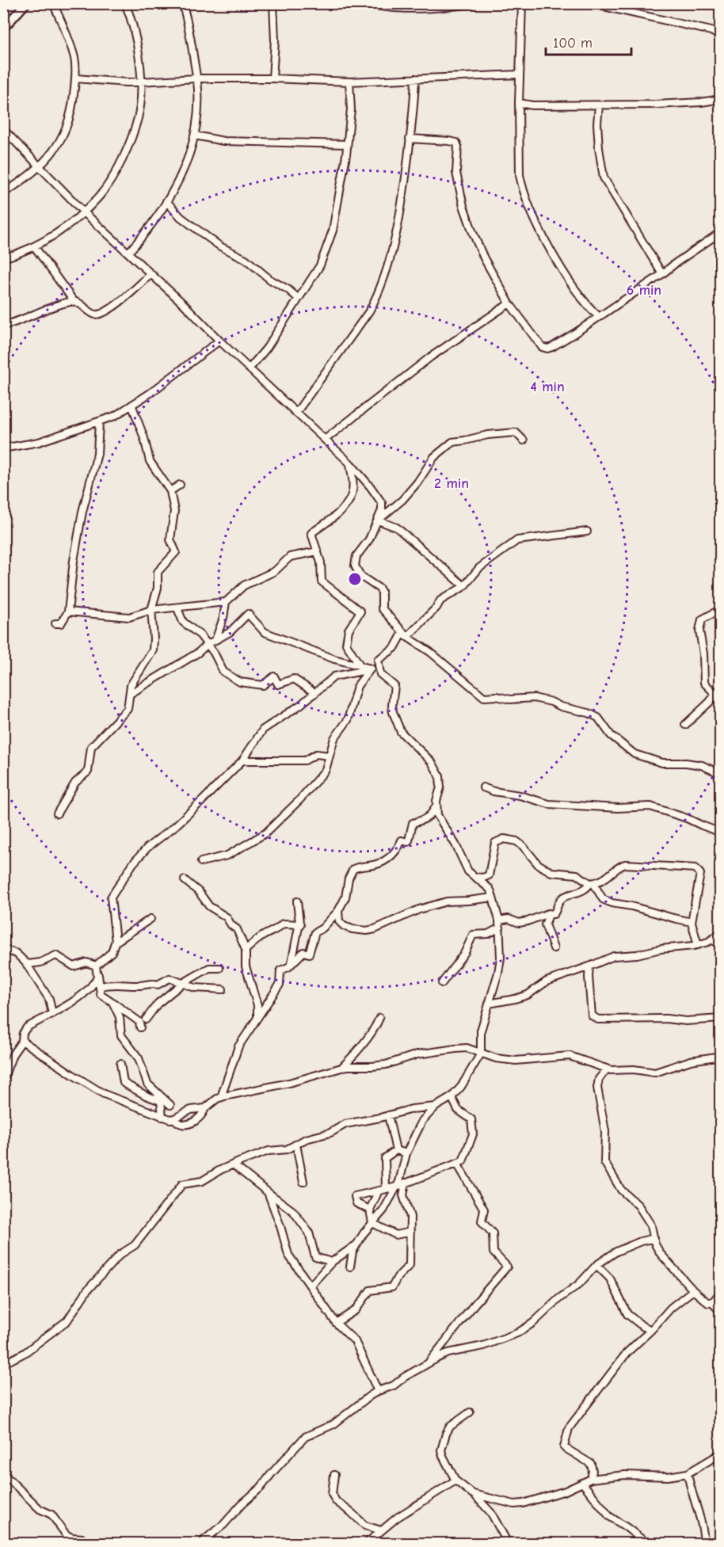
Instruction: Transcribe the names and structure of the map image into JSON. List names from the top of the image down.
{
  "scale_bar": "100 m",
  "rings": ["6 min", "4 min", "2 min"]
}
